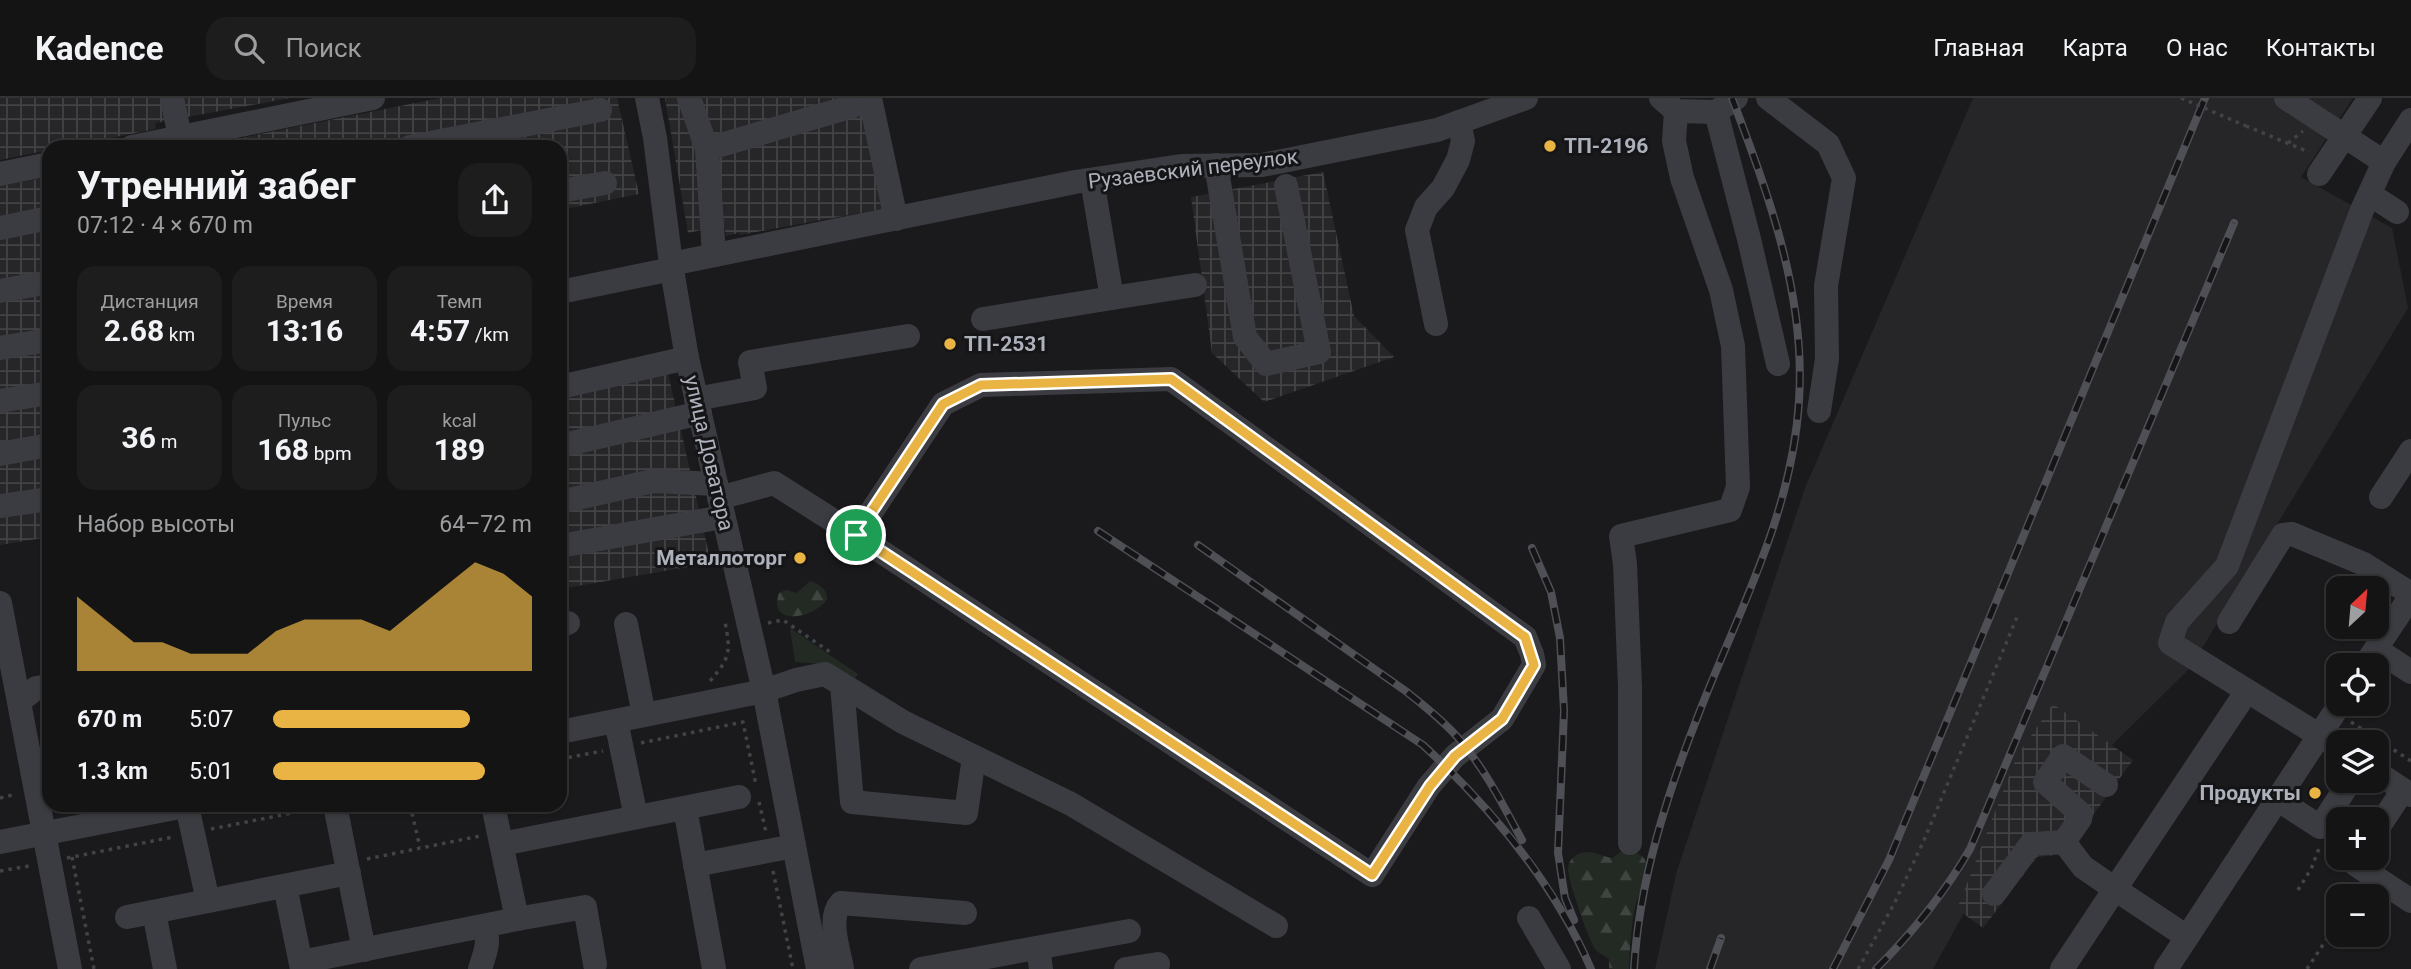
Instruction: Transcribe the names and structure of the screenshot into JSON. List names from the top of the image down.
{
  "streets": {
    "street": ["Рузаевский переулок", "улица Доватора"]
  },
  "crossings": [
    ["Рузаевский переулок", "улица Доватора"]
  ],
  "places": [
    "ТП-2196",
    "ТП-2531",
    "Металлоторг",
    "Продукты"
  ],
  "north": "top right",
  "page": {
    "header": "Kadence",
    "search": "Поиск",
    "nav": [
      "Главная",
      "Карта",
      "О нас",
      "Контакты"
    ],
    "heading": ["Утренний забег", "07:12 · 4 × 670 m"],
    "stats": [
      ["Дистанция", "2.68 km"],
      ["Время", "13:16"],
      ["Темп", "4:57 /km"],
      ["36 m"],
      ["Пульс", "168 bpm"],
      ["kcal", "189"]
    ],
    "chart": ["Набор высоты", "64–72 m"],
    "map_buttons": ["+", "−"],
    "list": [
      {
        "name": "670 m",
        "note": "5:07"
      },
      {
        "name": "1.3 km",
        "note": "5:01"
      }
    ]
  }
}
